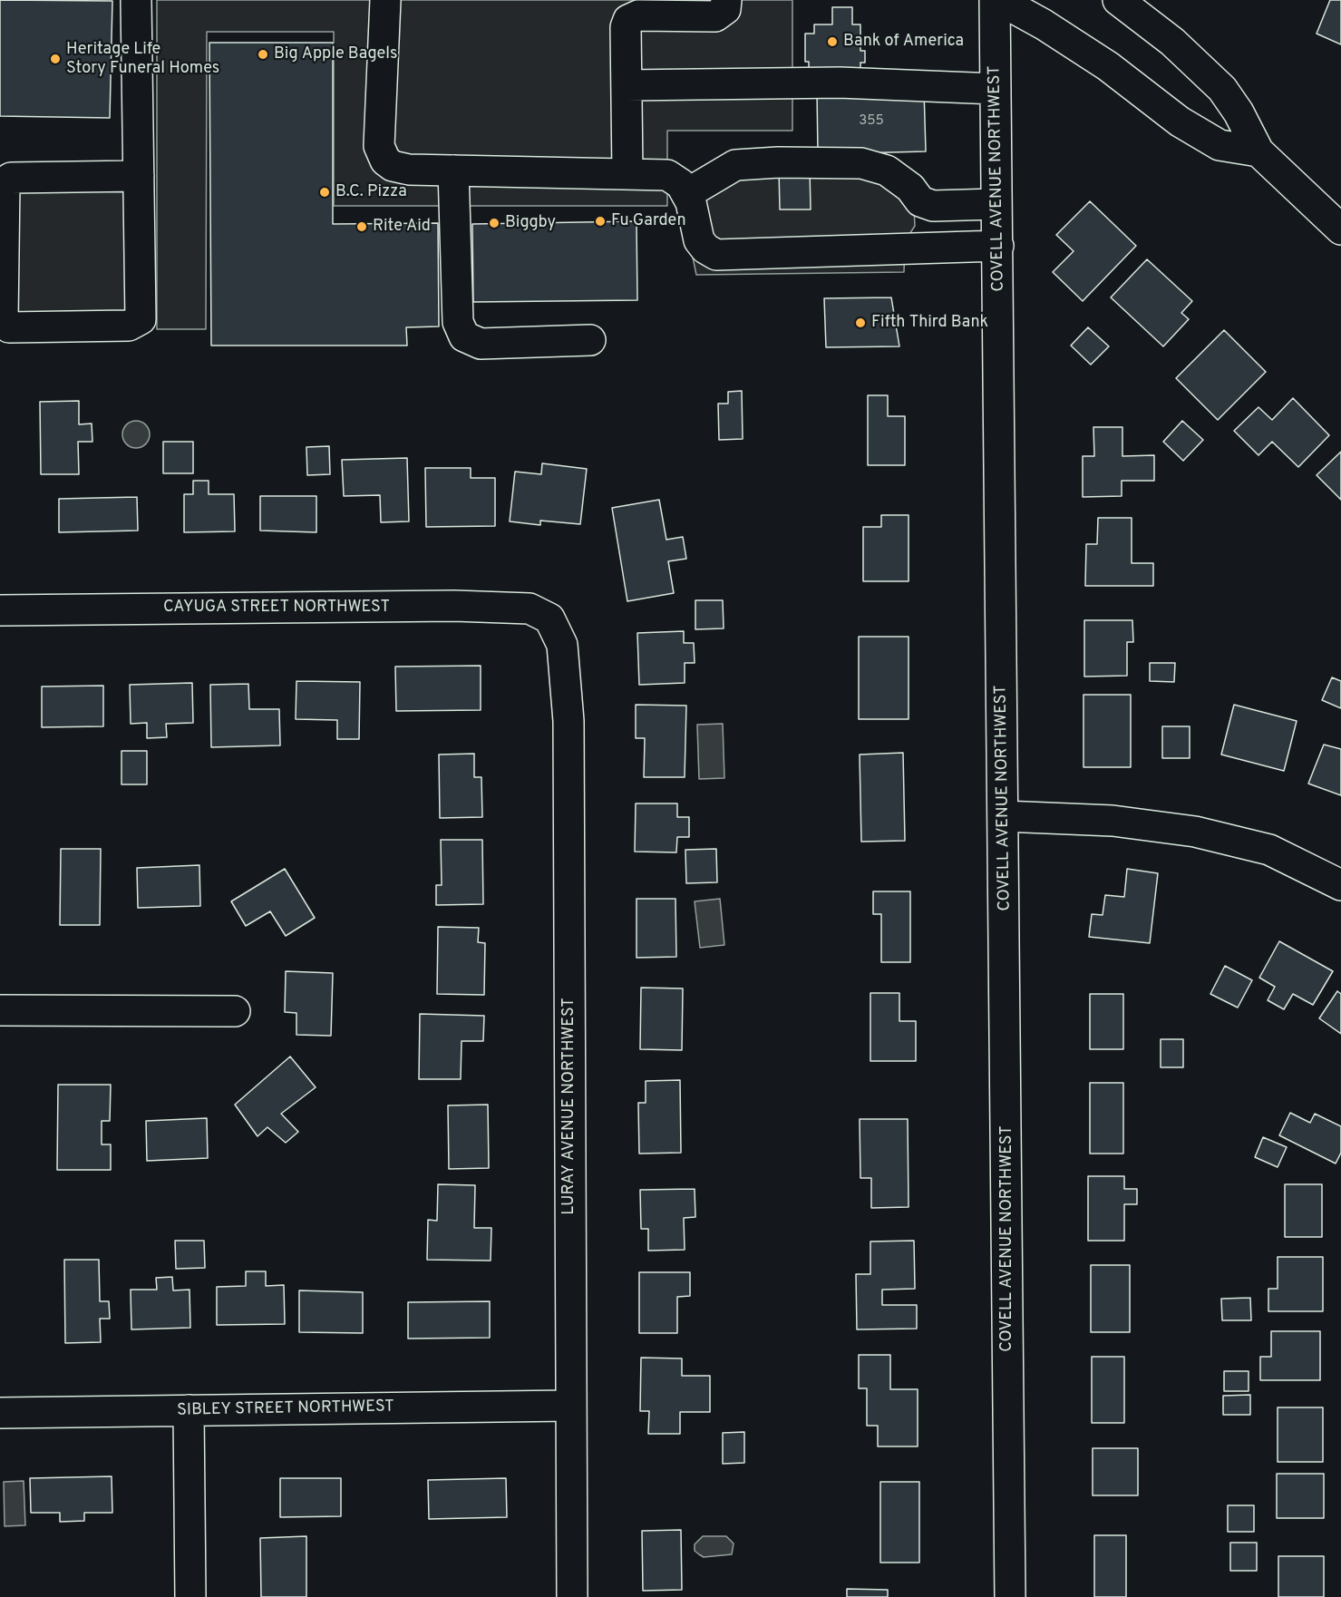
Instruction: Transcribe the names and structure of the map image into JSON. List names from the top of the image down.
{
  "streets": {
    "main road": [
      "COVELL AVENUE NORTHWEST",
      "CAYUGA STREET NORTHWEST",
      "LURAY AVENUE NORTHWEST",
      "SIBLEY STREET NORTHWEST"
    ]
  },
  "crossings": [
    ["CAYUGA STREET NORTHWEST", "LURAY AVENUE NORTHWEST"],
    ["LURAY AVENUE NORTHWEST", "SIBLEY STREET NORTHWEST"]
  ],
  "places": [
    "Bank of America",
    "Big Apple Bagels",
    "Heritage Life Story Funeral Homes",
    "B.C. Pizza",
    "Fu Garden",
    "Biggby",
    "Rite Aid",
    "Fifth Third Bank"
  ],
  "house_numbers": ["355"]
}
